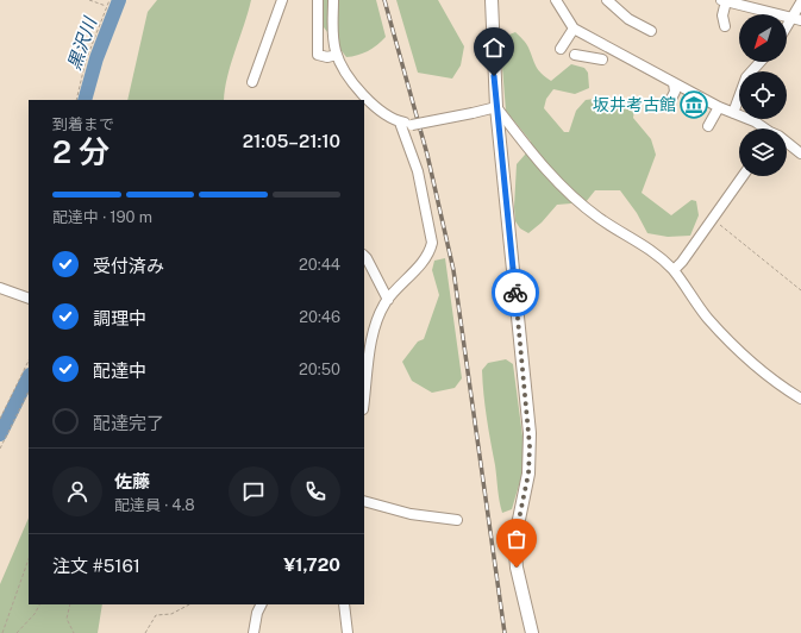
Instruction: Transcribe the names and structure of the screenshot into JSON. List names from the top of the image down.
{
  "water": ["黒沢川"],
  "places": {
    "museum": ["坂井考古館"]
  },
  "north": "bottom left",
  "page": {
    "heading": ["2 分", "到着まで", "21:05–21:10"],
    "panel": [
      "佐藤",
      "配達員 · 4.8",
      "注文 #5161",
      "¥1,720"
    ],
    "bar": "配達中 · 190 m",
    "list": [
      ["受付済み", "20:44"],
      ["調理中", "20:46"],
      ["配達中", "20:50"],
      "配達完了"
    ]
  }
}
